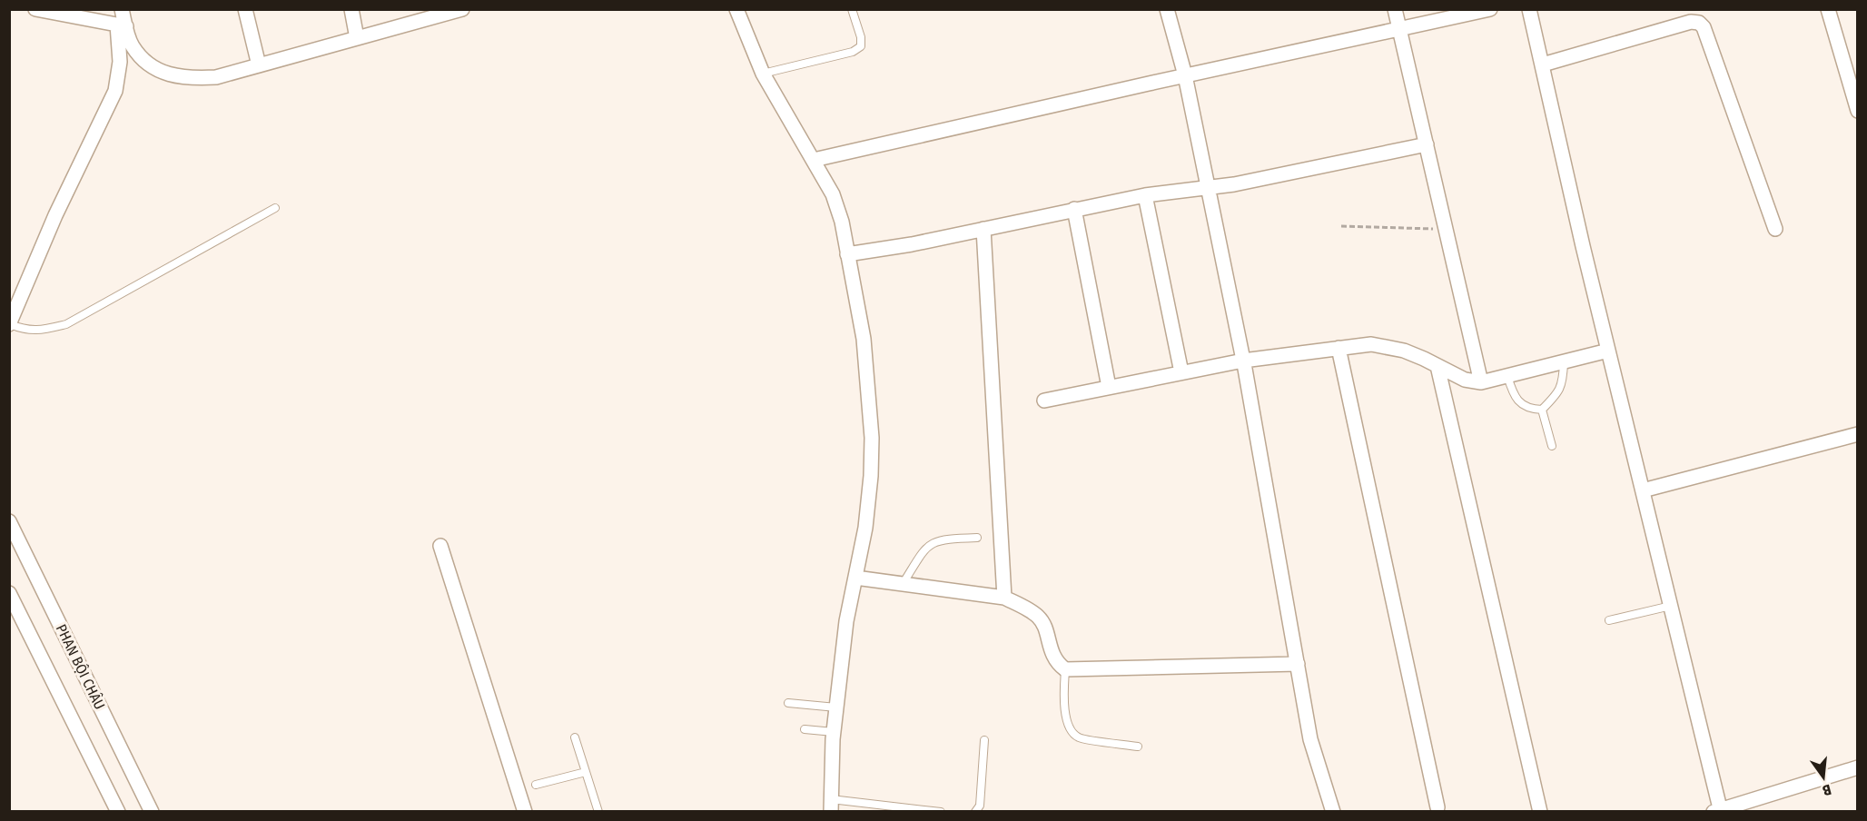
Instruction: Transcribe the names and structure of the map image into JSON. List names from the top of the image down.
{
  "streets": {
    "street": ["PHAN BỘI CHÂU"]
  },
  "north": "bottom"
}
